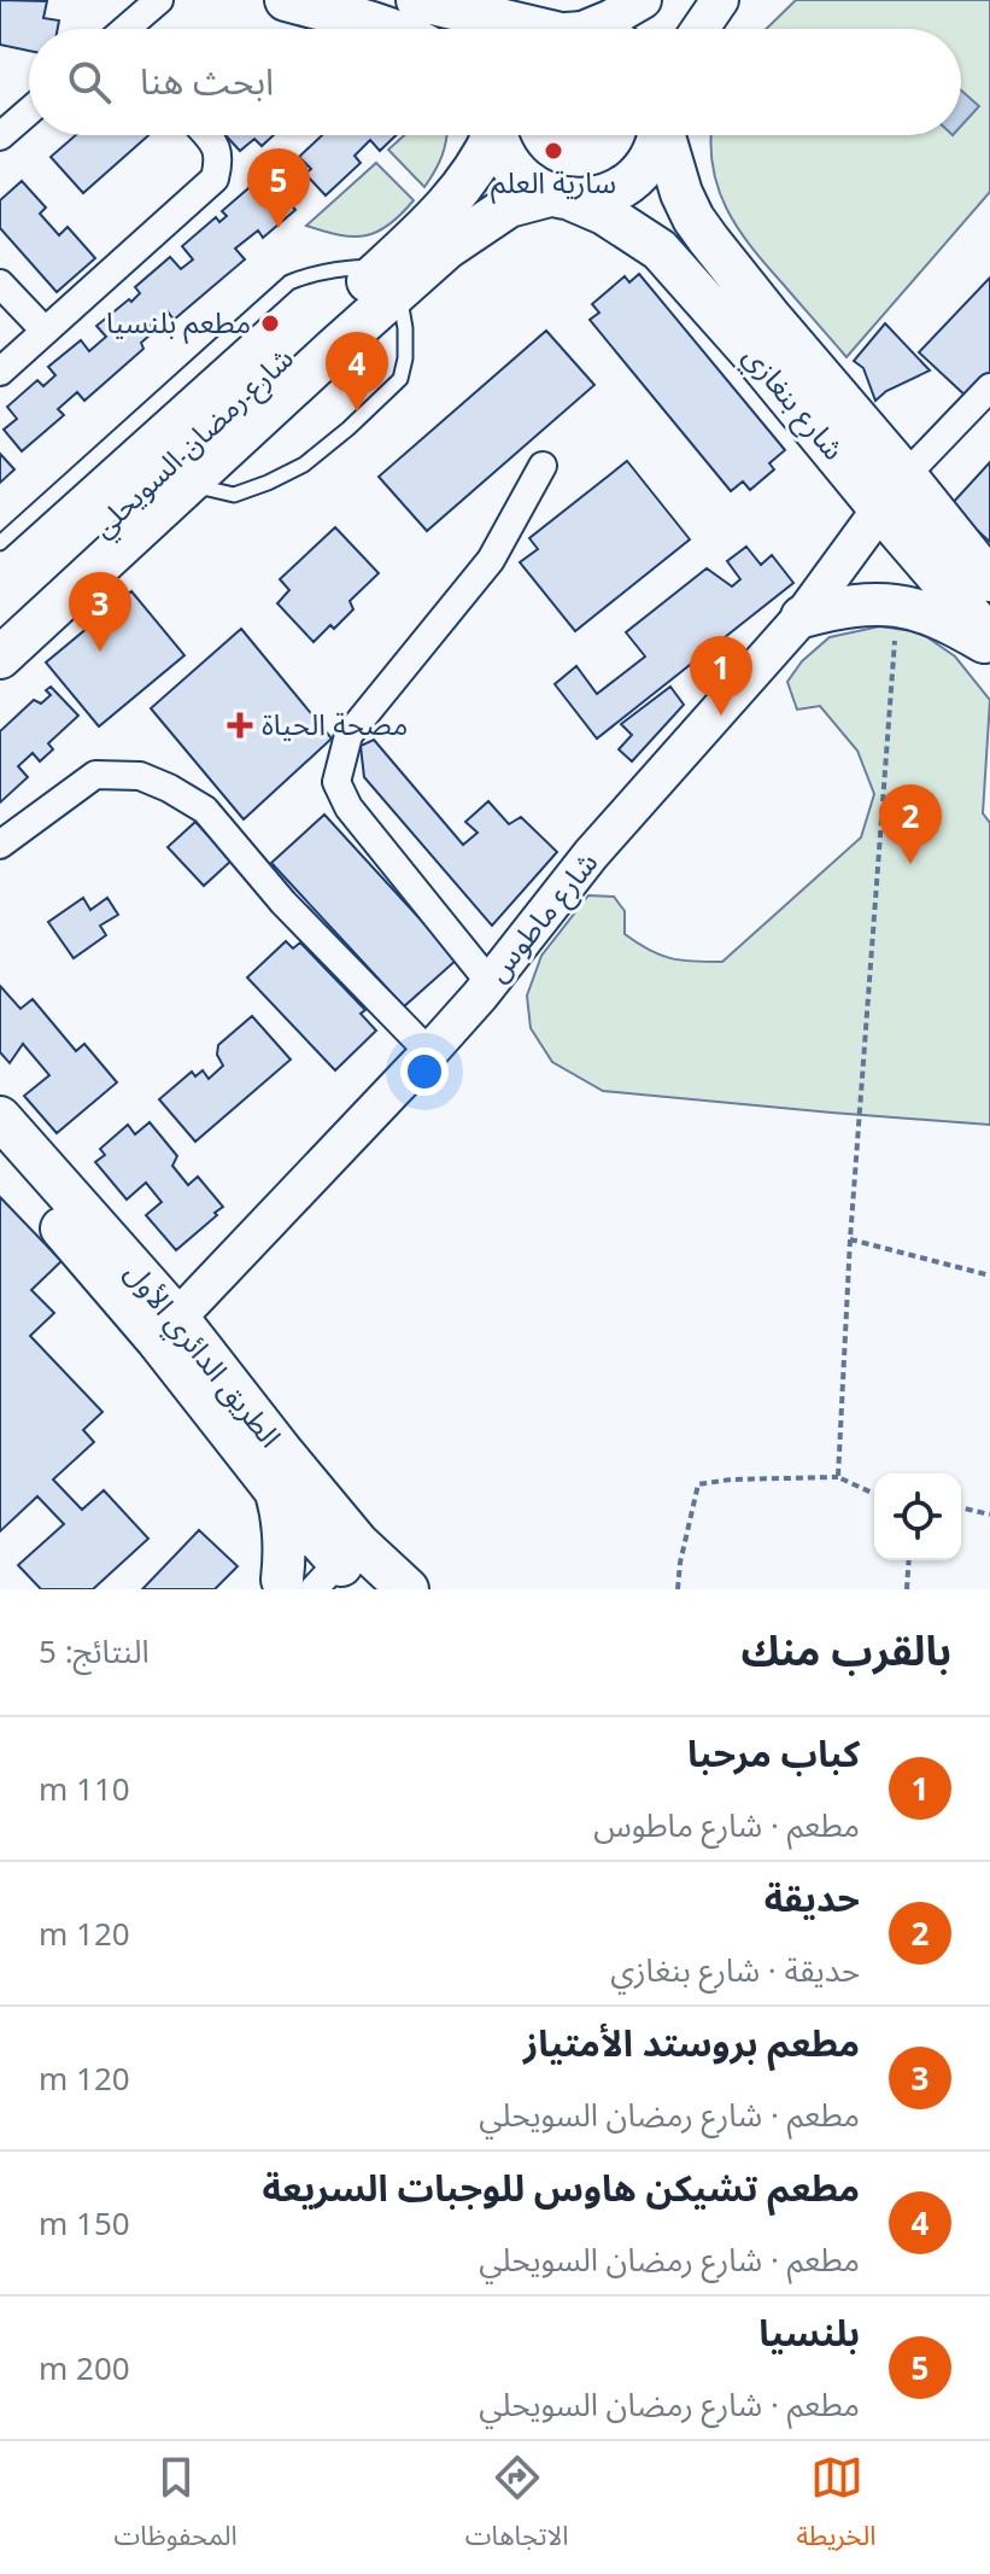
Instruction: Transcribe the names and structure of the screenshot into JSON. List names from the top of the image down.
{
  "streets": {
    "main road": ["شارع بنغازي", "شارع رمضان السويحلي", "الطريق الدائري الأول"],
    "street": ["شارع ماطوس"]
  },
  "crossings": [
    ["شارع بنغازي", "شارع رمضان السويحلي"],
    ["شارع بنغازي", "شارع ماطوس"],
    ["شارع ماطوس", "الطريق الدائري الأول"]
  ],
  "places": {
    "other": ["سارية العلم", "مطعم بلنسيا"],
    "health": ["مصحة الحياة"]
  },
  "page": {
    "search": "ابحث هنا",
    "pins": [
      "5",
      "4",
      "3",
      "1",
      "2"
    ],
    "heading": ["بالقرب منك", "النتائج: 5"],
    "list": [
      {
        "mark": "1",
        "name": "كباب مرحبا",
        "note": "مطعم · شارع ماطوس",
        "value": "110 m"
      },
      {
        "mark": "2",
        "name": "حديقة",
        "note": "حديقة · شارع بنغازي",
        "value": "120 m"
      },
      {
        "mark": "3",
        "name": "مطعم بروستد الأمتياز",
        "note": "مطعم · شارع رمضان السويحلي",
        "value": "120 m"
      },
      {
        "mark": "4",
        "name": "مطعم تشيكن هاوس للوجبات السريعة",
        "note": "مطعم · شارع رمضان السويحلي",
        "value": "150 m"
      },
      {
        "mark": "5",
        "name": "بلنسيا",
        "note": "مطعم · شارع رمضان السويحلي",
        "value": "200 m"
      }
    ],
    "nav": ["الخريطة", "الاتجاهات", "المحفوظات"]
  }
}
